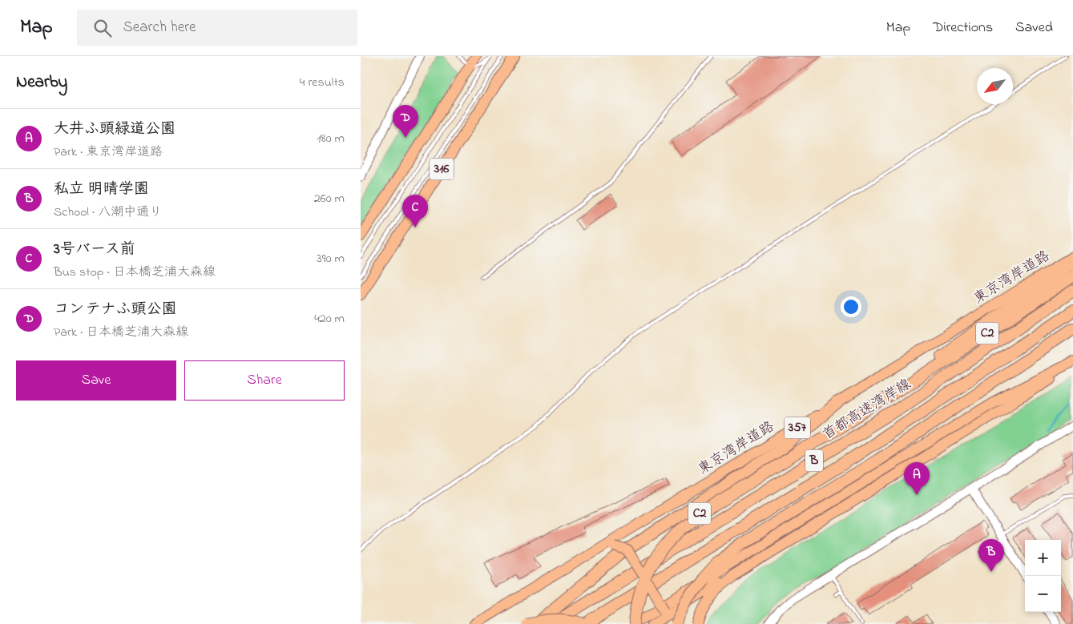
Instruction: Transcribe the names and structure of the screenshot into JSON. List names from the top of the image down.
{
  "streets": {
    "highway": ["C2", "首都高速湾岸線", "B"],
    "main road": ["316", "東京湾岸道路", "357"]
  },
  "north": "bottom left",
  "page": {
    "header": "Map",
    "search": "Search here",
    "nav": ["Map", "Directions", "Saved"],
    "heading": ["Nearby", "4 results"],
    "pins": [
      "D",
      "C",
      "A",
      "B"
    ],
    "list": [
      {
        "mark": "A",
        "name": "大井ふ頭緑道公園",
        "note": "Park · 東京湾岸道路",
        "value": "180 m"
      },
      {
        "mark": "B",
        "name": "私立 明晴学園",
        "note": "School · 八潮中通り",
        "value": "260 m"
      },
      {
        "mark": "C",
        "name": "3号バース前",
        "note": "Bus stop · 日本橋芝浦大森線",
        "value": "390 m"
      },
      {
        "mark": "D",
        "name": "コンテナふ頭公園",
        "note": "Park · 日本橋芝浦大森線",
        "value": "420 m"
      }
    ],
    "buttons": ["Save", "Share"],
    "map_buttons": ["+", "−"]
  }
}
